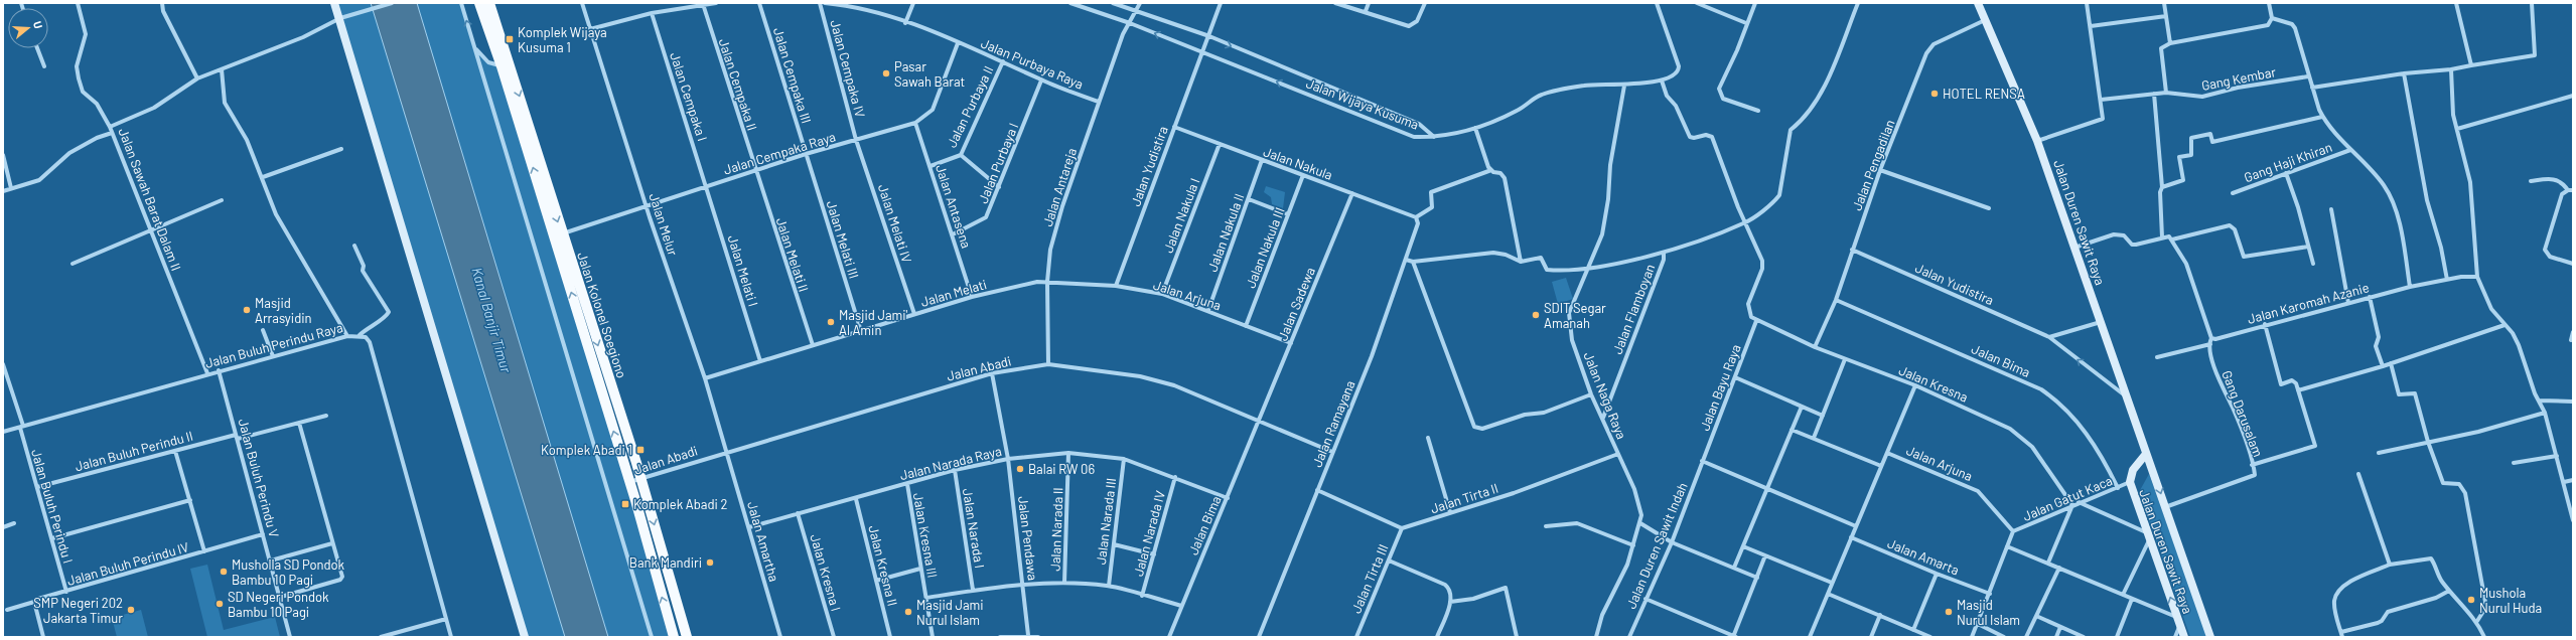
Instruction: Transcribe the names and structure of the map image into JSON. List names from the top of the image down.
{
  "streets": {
    "main road": ["Jalan Kolonel Soegiono"],
    "street": [
      "Jalan Purbaya Raya",
      "Jalan Cempaka IV",
      "Jalan Cempaka III",
      "Gang Kembar",
      "Jalan Cempaka II",
      "Jalan Cempaka I",
      "Jalan Wijaya Kusuma",
      "Jalan Purbaya II",
      "Jalan Cempaka Raya",
      "Gang Haji Khiran",
      "Jalan Purbaya I",
      "Jalan Nakula",
      "Jalan Pengadilan",
      "Jalan Yudistira",
      "Jalan Antareja",
      "Jalan Sawah Barat Dalam II",
      "Jalan Antasena",
      "Jalan Nakula I",
      "Jalan Duren Sawit Raya",
      "Jalan Melati IV",
      "Jalan Melur",
      "Jalan Nakula II",
      "Jalan Melati III",
      "Jalan Nakula III",
      "Jalan Melati II",
      "Jalan Melati I",
      "Jalan Melati",
      "Jalan Arjuna",
      "Jalan Karomah Azanie",
      "Jalan Sadewa",
      "Jalan Flamboyan",
      "Jalan Buluh Perindu Raya",
      "Jalan Bima",
      "Jalan Abadi",
      "Jalan Kresna",
      "Jalan Bayu Raya",
      "Jalan Naga Raya",
      "Gang Darusalam",
      "Jalan Ramayana",
      "Jalan Buluh Perindu II",
      "Jalan Narada Raya",
      "Jalan Buluh Perindu V",
      "Jalan Tirta II",
      "Jalan Gatut Kaca",
      "Jalan Buluh Perindu I",
      "Jalan Narada III",
      "Jalan Narada I",
      "Jalan Narada II",
      "Jalan Narada IV",
      "Jalan Kresna III",
      "Jalan Pendawa",
      "Jalan Amartha",
      "Jalan Duren Sawit Indah",
      "Jalan Amarta",
      "Jalan Buluh Perindu IV",
      "Jalan Kresna II",
      "Jalan Kresna I",
      "Jalan Tirta III"
    ]
  },
  "crossings": [
    ["Jalan Purbaya Raya", "Jalan Purbaya II"],
    ["Jalan Purbaya Raya", "Jalan Cempaka Raya"],
    ["Jalan Purbaya Raya", "Jalan Purbaya I"],
    ["Jalan Purbaya Raya", "Jalan Antareja"],
    ["Jalan Cempaka IV", "Jalan Cempaka Raya"],
    ["Jalan Cempaka IV", "Jalan Melati IV"],
    ["Jalan Cempaka III", "Jalan Cempaka Raya"],
    ["Jalan Cempaka III", "Jalan Melati III"],
    ["Jalan Cempaka II", "Jalan Cempaka Raya"],
    ["Jalan Cempaka II", "Jalan Melati II"],
    ["Jalan Cempaka I", "Jalan Cempaka Raya"],
    ["Jalan Cempaka I", "Jalan Melati I"],
    ["Jalan Wijaya Kusuma", "Jalan Yudistira"],
    ["Jalan Wijaya Kusuma", "Jalan Antareja"],
    ["Jalan Purbaya II", "Jalan Antasena"],
    ["Jalan Cempaka Raya", "Jalan Antasena"],
    ["Jalan Cempaka Raya", "Jalan Melati IV"],
    ["Jalan Cempaka Raya", "Jalan Melur"],
    ["Jalan Cempaka Raya", "Jalan Melati III"],
    ["Jalan Cempaka Raya", "Jalan Melati II"],
    ["Jalan Cempaka Raya", "Jalan Melati I"],
    ["Jalan Cempaka Raya", "Jalan Kolonel Soegiono"],
    ["Jalan Purbaya I", "Jalan Antasena"],
    ["Jalan Nakula", "Jalan Yudistira"],
    ["Jalan Nakula", "Jalan Nakula I"],
    ["Jalan Nakula", "Jalan Nakula II"],
    ["Jalan Nakula", "Jalan Nakula III"],
    ["Jalan Nakula", "Jalan Sadewa"],
    ["Jalan Nakula", "Jalan Ramayana"],
    ["Jalan Pengadilan", "Jalan Yudistira"],
    ["Jalan Pengadilan", "Jalan Duren Sawit Raya"],
    ["Jalan Pengadilan", "Jalan Bima"],
    ["Jalan Pengadilan", "Jalan Kresna"],
    ["Jalan Yudistira", "Jalan Duren Sawit Raya"],
    ["Jalan Yudistira", "Jalan Arjuna"],
    ["Jalan Antareja", "Jalan Melati"],
    ["Jalan Antareja", "Jalan Arjuna"],
    ["Jalan Antareja", "Jalan Abadi"],
    ["Jalan Sawah Barat Dalam II", "Jalan Buluh Perindu Raya"],
    ["Jalan Antasena", "Jalan Melati"],
    ["Jalan Nakula I", "Jalan Arjuna"],
    ["Jalan Duren Sawit Raya", "Gang Darusalam"],
    ["Jalan Duren Sawit Raya", "Jalan Gatut Kaca"],
    ["Jalan Melati IV", "Jalan Melati"],
    ["Jalan Melur", "Jalan Melati"],
    ["Jalan Melur", "Jalan Abadi"],
    ["Jalan Melur", "Jalan Amartha"],
    ["Jalan Nakula II", "Jalan Arjuna"],
    ["Jalan Melati III", "Jalan Melati"],
    ["Jalan Nakula III", "Jalan Arjuna"],
    ["Jalan Melati II", "Jalan Melati"],
    ["Jalan Melati I", "Jalan Melati"],
    ["Jalan Melati", "Jalan Arjuna"],
    ["Jalan Arjuna", "Jalan Sadewa"],
    ["Jalan Arjuna", "Jalan Gatut Kaca"],
    ["Jalan Sadewa", "Jalan Bima"],
    ["Jalan Sadewa", "Jalan Abadi"],
    ["Jalan Flamboyan", "Jalan Naga Raya"],
    ["Jalan Kolonel Soegiono", "Jalan Abadi"],
    ["Jalan Buluh Perindu Raya", "Jalan Buluh Perindu V"],
    ["Jalan Buluh Perindu Raya", "Jalan Buluh Perindu I"],
    ["Jalan Bima", "Jalan Abadi"],
    ["Jalan Bima", "Jalan Narada Raya"],
    ["Jalan Bima", "Jalan Gatut Kaca"],
    ["Jalan Abadi", "Jalan Ramayana"],
    ["Jalan Abadi", "Jalan Pendawa"],
    ["Jalan Abadi", "Jalan Amartha"],
    ["Jalan Kresna", "Jalan Bayu Raya"],
    ["Jalan Kresna", "Jalan Gatut Kaca"],
    ["Jalan Bayu Raya", "Jalan Duren Sawit Indah"],
    ["Jalan Naga Raya", "Jalan Tirta II"],
    ["Jalan Buluh Perindu II", "Jalan Buluh Perindu V"],
    ["Jalan Buluh Perindu II", "Jalan Buluh Perindu I"],
    ["Jalan Narada Raya", "Jalan Narada III"],
    ["Jalan Narada Raya", "Jalan Narada I"],
    ["Jalan Narada Raya", "Jalan Narada II"],
    ["Jalan Narada Raya", "Jalan Narada IV"],
    ["Jalan Narada Raya", "Jalan Kresna III"],
    ["Jalan Narada Raya", "Jalan Pendawa"],
    ["Jalan Narada Raya", "Jalan Amartha"],
    ["Jalan Narada Raya", "Jalan Kresna II"],
    ["Jalan Narada Raya", "Jalan Kresna I"],
    ["Jalan Buluh Perindu V", "Jalan Buluh Perindu IV"],
    ["Jalan Tirta II", "Jalan Tirta III"],
    ["Jalan Buluh Perindu I", "Jalan Buluh Perindu IV"]
  ],
  "water": ["Kanal Banjir Timur"],
  "places": {
    "transit": ["Komplek Wijaya Kusuma 1", "Komplek Abadi 1", "Komplek Abadi 2"],
    "other": [
      "Pasar Sawah Barat",
      "HOTEL RENSA",
      "Masjid Arrasyidin",
      "SDIT Segar Amanah",
      "Masjid Jami' Al Amin",
      "Balai RW 06",
      "Bank Mandiri",
      "Musholla SD Pondok Bambu 10 Pagi",
      "Mushola Nurul Huda",
      "SD Negeri Pondok Bambu 10 Pagi",
      "SMP Negeri 202 Jakarta Timur",
      "Masjid Jami Nurul Islam",
      "Masjid Nurul Islam"
    ]
  },
  "north": "right"
}
